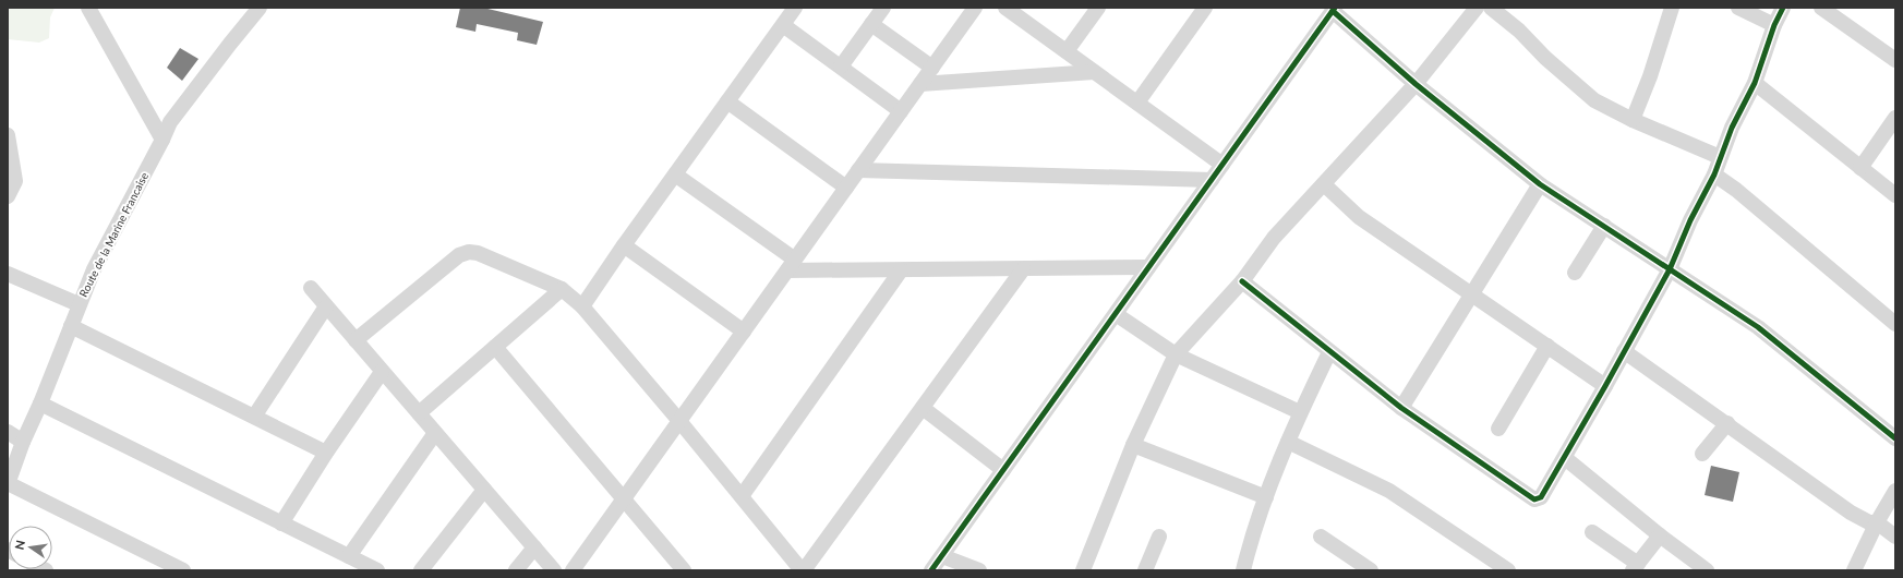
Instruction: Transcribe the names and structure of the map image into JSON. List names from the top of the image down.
{
  "streets": {
    "street": ["Route de la Marine Francaise"]
  },
  "north": "left"
}
